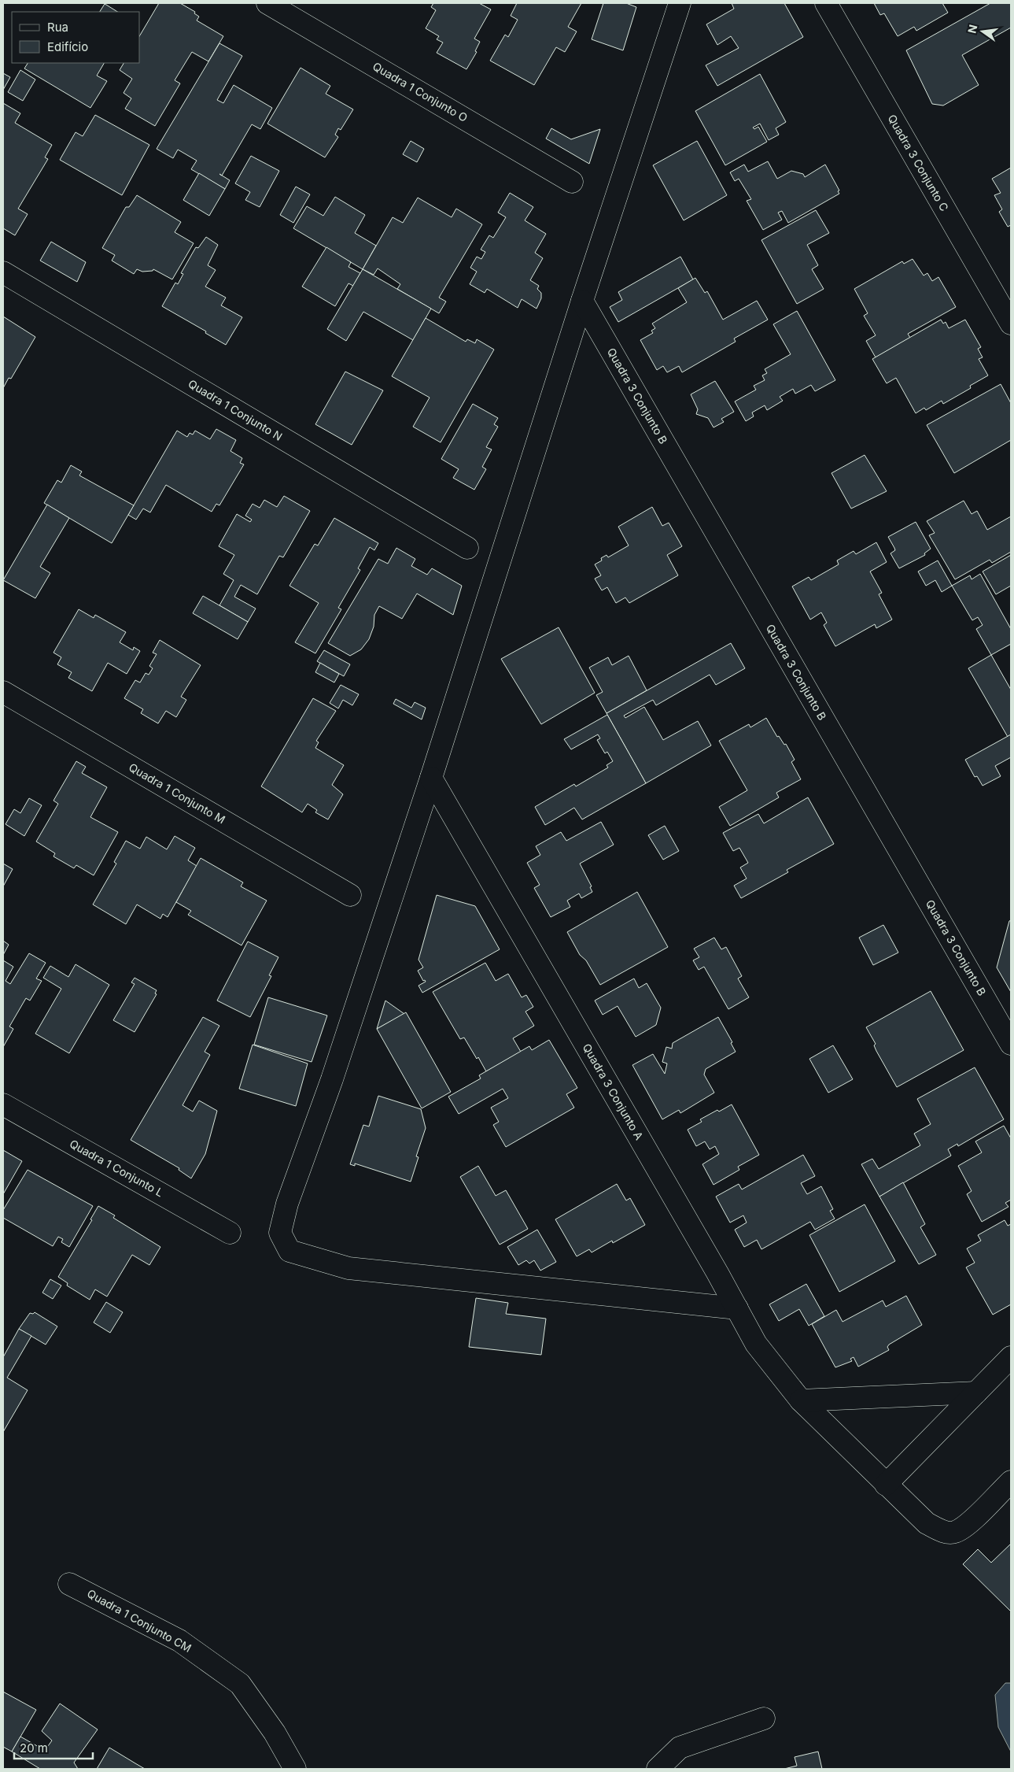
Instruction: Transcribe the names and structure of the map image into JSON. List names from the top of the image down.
{
  "streets": {
    "street": [
      "Quadra 1 Conjunto O",
      "Quadra 3 Conjunto C",
      "Quadra 3 Conjunto B",
      "Quadra 1 Conjunto N",
      "Quadra 1 Conjunto M",
      "Quadra 3 Conjunto A",
      "Quadra 1 Conjunto L",
      "Quadra 1 Conjunto CM"
    ]
  },
  "legend": ["Rua", "Edifício"],
  "scale_bar": "20 m",
  "north": "left"
}
